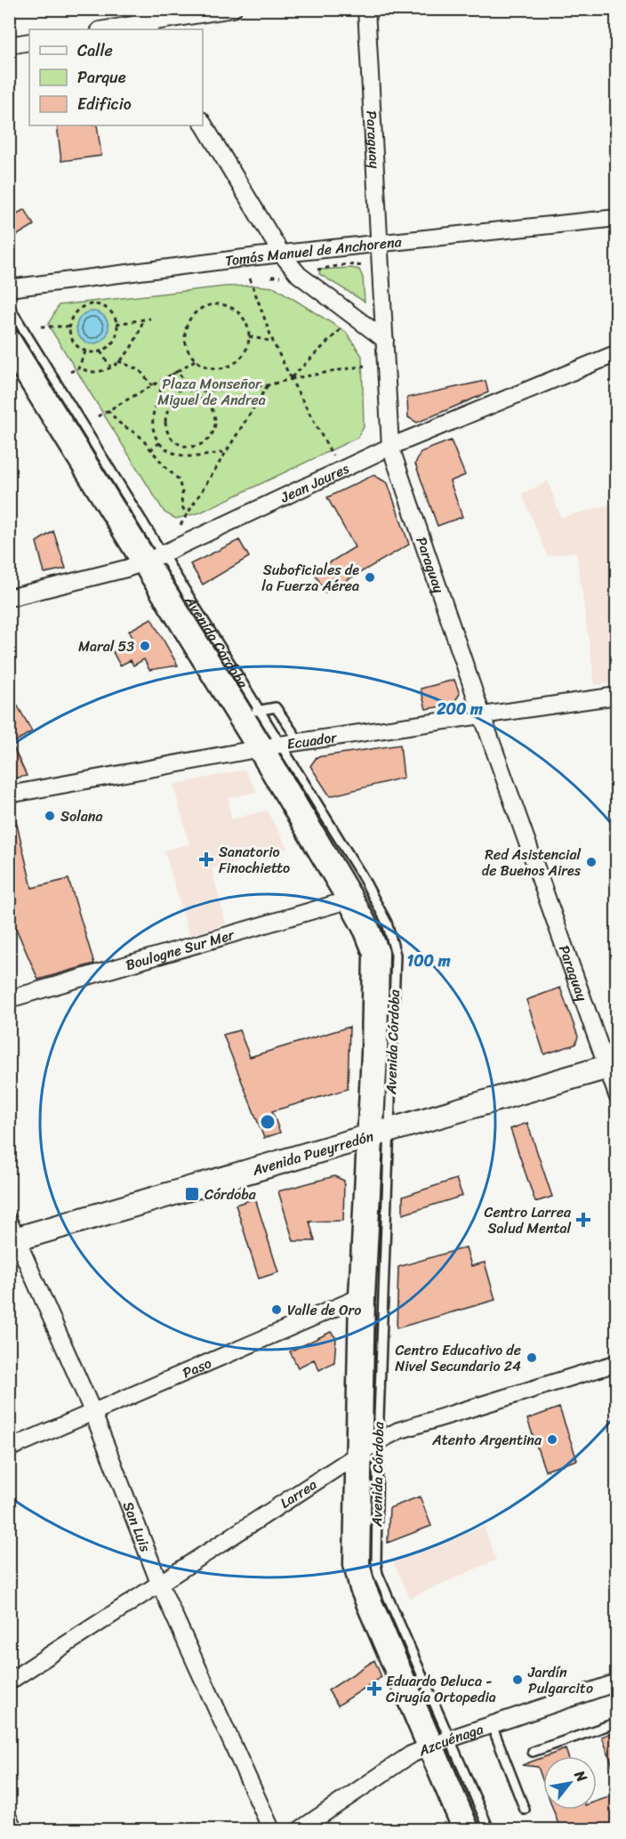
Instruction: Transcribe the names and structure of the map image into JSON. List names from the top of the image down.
{
  "streets": {
    "main road": ["Avenida Córdoba", "Avenida Pueyrredón"],
    "street": [
      "Paraguay",
      "Tomás Manuel de Anchorena",
      "Jean Jaures",
      "Ecuador",
      "Boulogne Sur Mer",
      "Paso",
      "Larrea",
      "San Luis",
      "Azcuénaga"
    ]
  },
  "crossings": [
    ["Paraguay", "Tomás Manuel de Anchorena"],
    ["Paraguay", "Jean Jaures"],
    ["Paraguay", "Ecuador"],
    ["Paraguay", "Avenida Pueyrredón"],
    ["Jean Jaures", "Avenida Córdoba"],
    ["Avenida Córdoba", "Ecuador"],
    ["Avenida Córdoba", "Boulogne Sur Mer"],
    ["Avenida Córdoba", "Avenida Pueyrredón"],
    ["Avenida Córdoba", "Paso"],
    ["Avenida Córdoba", "Larrea"],
    ["Avenida Córdoba", "Azcuénaga"],
    ["Avenida Pueyrredón", "San Luis"],
    ["Paso", "San Luis"],
    ["Larrea", "San Luis"]
  ],
  "parks": ["Plaza Monseñor Miguel de Andrea"],
  "places": {
    "other": [
      "Suboficiales de la Fuerza Aérea",
      "Maral 53",
      "Solana",
      "Red Asistencial de Buenos Aires",
      "Valle de Oro",
      "Centro Educativo de Nivel Secundario 24",
      "Atento Argentina",
      "Jardín Pulgarcito"
    ],
    "health": ["Sanatorio Finochietto", "Centro Larrea Salud Mental", "Eduardo Deluca - Cirugía Ortopedia"],
    "transit": ["Córdoba"]
  },
  "legend": ["Calle", "Parque", "Edificio"],
  "north": "top right",
  "rings": ["200 m", "100 m"]
}
